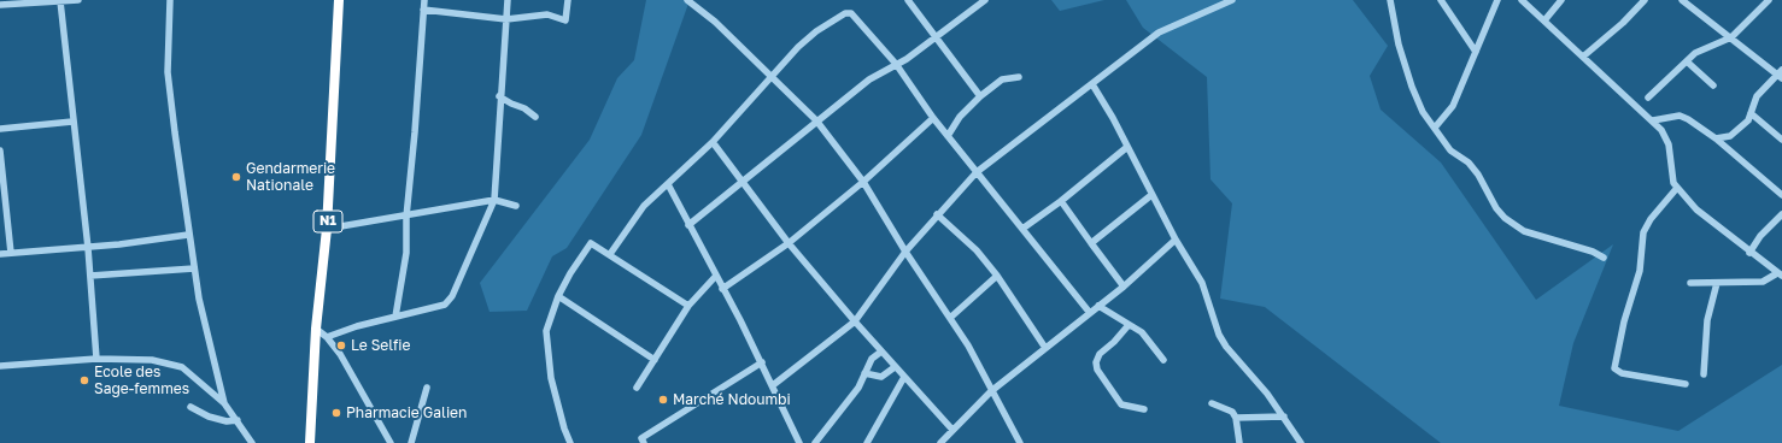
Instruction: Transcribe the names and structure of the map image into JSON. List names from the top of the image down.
{
  "streets": {
    "highway": ["N1"]
  },
  "places": [
    "Gendarmerie Nationale",
    "Le Selfie",
    "Ecole des Sage-femmes",
    "Marché Ndoumbi",
    "Pharmacie Galien"
  ]
}
